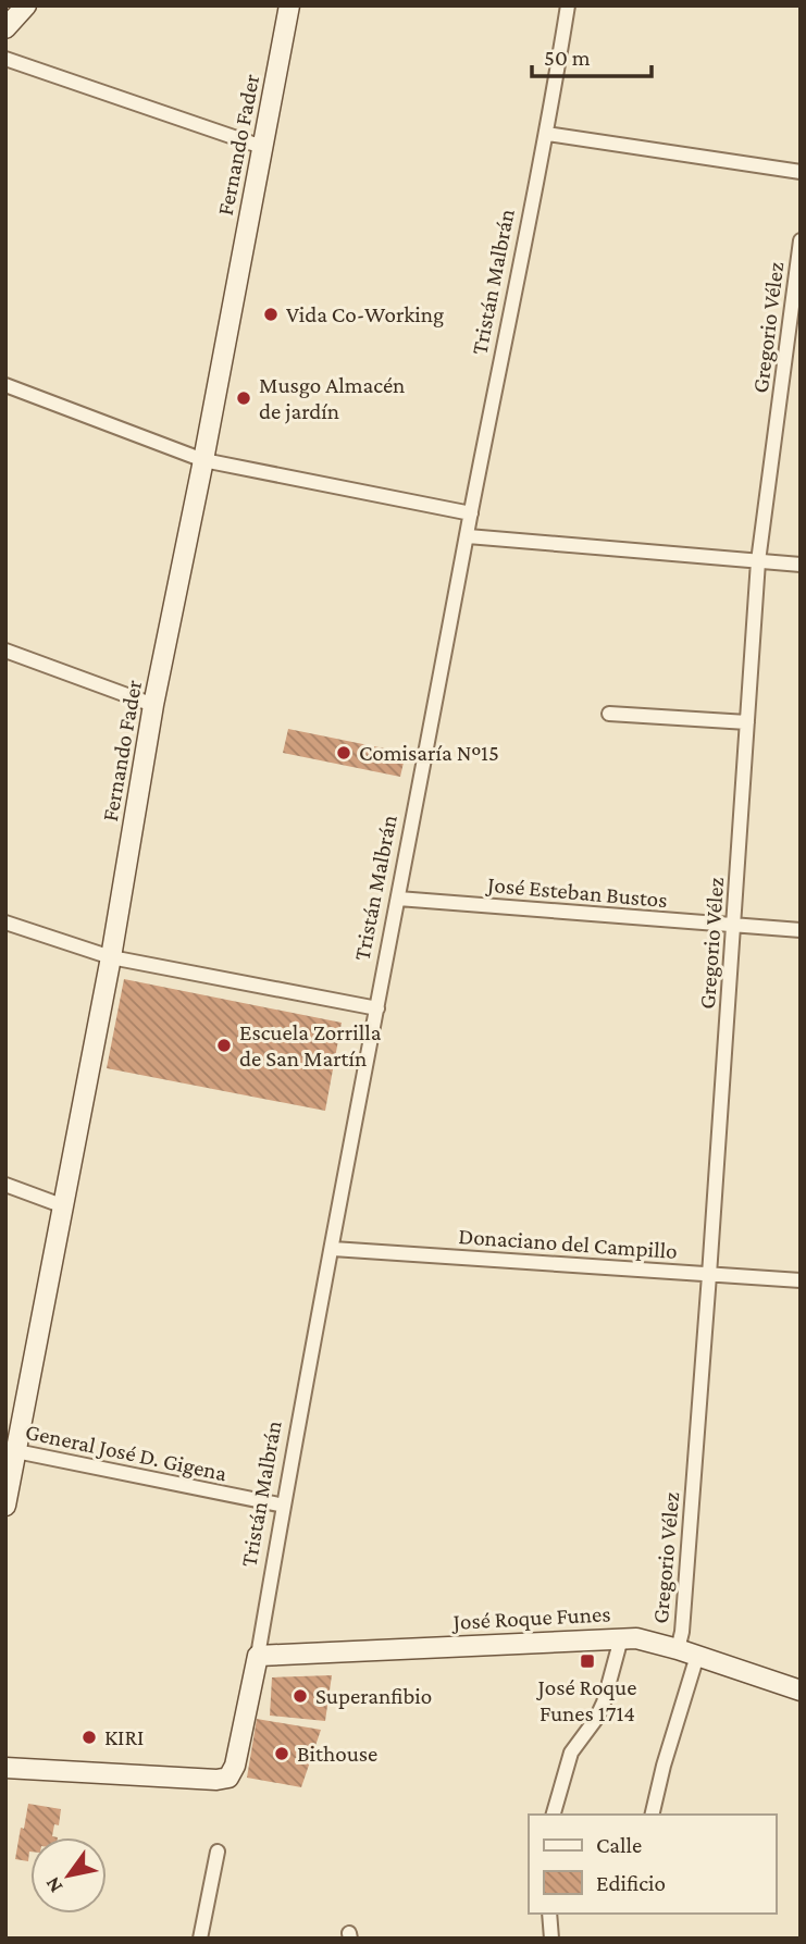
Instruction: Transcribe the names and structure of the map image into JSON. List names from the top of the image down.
{
  "streets": {
    "main road": ["Fernando Fader", "Tristán Malbrán", "José Roque Funes"],
    "street": [
      "Gregorio Vélez",
      "José Esteban Bustos",
      "Donaciano del Campillo",
      "General José D. Gigena"
    ]
  },
  "crossings": [
    ["Fernando Fader", "General José D. Gigena"],
    ["Tristán Malbrán", "José Esteban Bustos"],
    ["Tristán Malbrán", "Donaciano del Campillo"],
    ["Tristán Malbrán", "General José D. Gigena"],
    ["Tristán Malbrán", "José Roque Funes"],
    ["Gregorio Vélez", "José Esteban Bustos"],
    ["Gregorio Vélez", "Donaciano del Campillo"],
    ["Gregorio Vélez", "José Roque Funes"]
  ],
  "places": {
    "other": [
      "Vida Co-Working",
      "Musgo Almacén de jardín",
      "Comisaría Nº15",
      "Escuela Zorrilla de San Martín",
      "Superanfibio",
      "KIRI",
      "Bithouse"
    ],
    "transit": ["José Roque Funes 1714"]
  },
  "legend": ["Calle", "Edificio"],
  "scale_bar": "50 m",
  "north": "bottom left"
}
